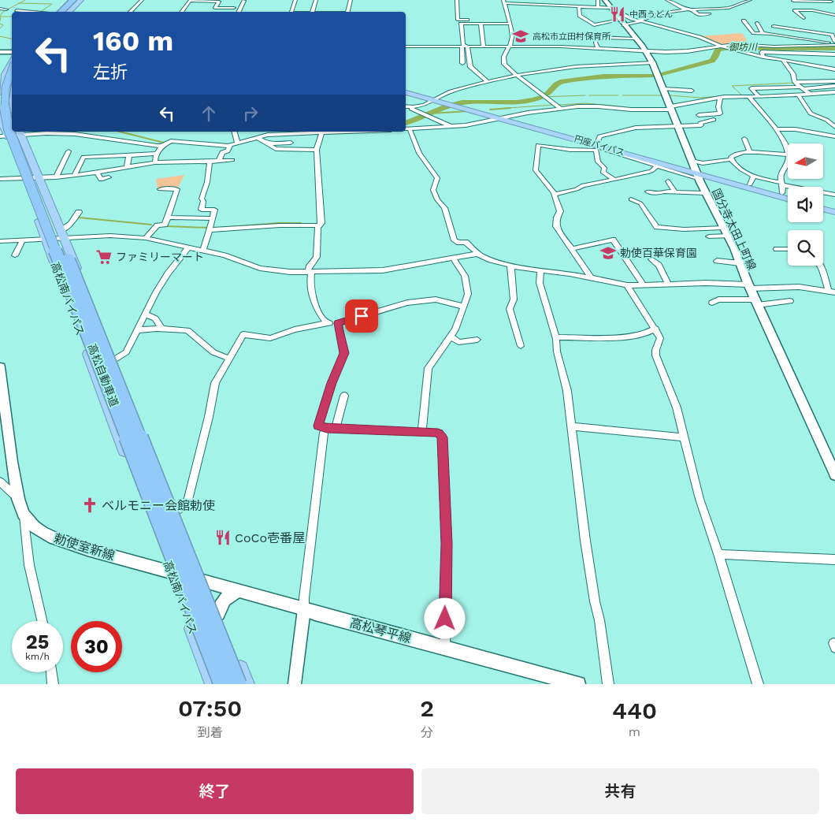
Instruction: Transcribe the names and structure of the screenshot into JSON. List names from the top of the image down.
{
  "streets": {
    "highway": ["円座バイパス", "高松南バイパス", "高松自動車道"],
    "main road": ["国分寺太田上町線", "勅使室新線", "高松琴平線"]
  },
  "crossings": [
    ["円座バイパス", "国分寺太田上町線"],
    ["高松南バイパス", "高松自動車道"],
    ["高松南バイパス", "勅使室新線"],
    ["高松南バイパス", "高松琴平線"],
    ["勅使室新線", "高松琴平線"]
  ],
  "water": ["御坊川"],
  "places": {
    "restaurant": ["中西うどん", "CoCo壱番屋"],
    "school or university": ["高松市立田村保育所", "勅使百華保育園"],
    "supermarket": ["ファミリーマート"],
    "church": ["ベルモニー会館勅使"]
  },
  "north": "left",
  "page": {
    "turn": ["160 m", "左折"],
    "speed": "25 km/h",
    "limit": "30",
    "eta": [
      "07:50",
      "到着",
      "2",
      "分",
      "440",
      "m"
    ],
    "buttons": ["終了", "共有"]
  }
}
